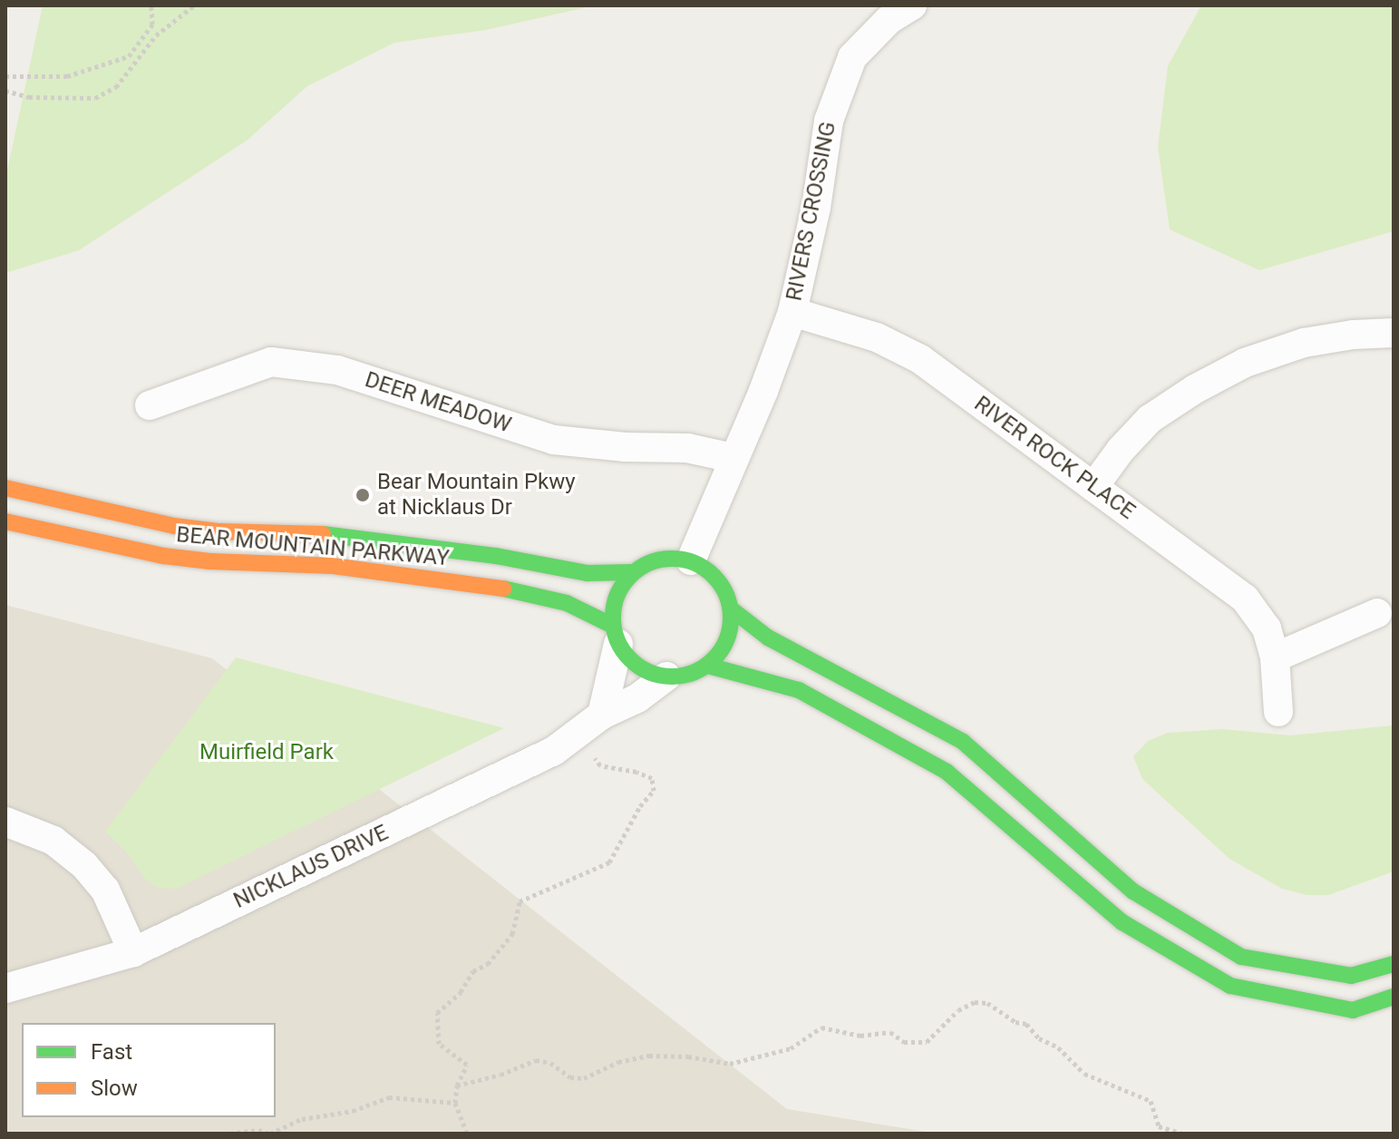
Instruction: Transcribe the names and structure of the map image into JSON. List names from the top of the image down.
{
  "streets": {
    "street": [
      "RIVERS CROSSING",
      "DEER MEADOW",
      "RIVER ROCK PLACE",
      "BEAR MOUNTAIN PARKWAY",
      "NICKLAUS DRIVE"
    ]
  },
  "crossings": [
    ["RIVERS CROSSING", "DEER MEADOW"],
    ["RIVERS CROSSING", "RIVER ROCK PLACE"],
    ["RIVERS CROSSING", "BEAR MOUNTAIN PARKWAY"],
    ["RIVERS CROSSING", "NICKLAUS DRIVE"],
    ["BEAR MOUNTAIN PARKWAY", "NICKLAUS DRIVE"]
  ],
  "parks": ["Muirfield Park"],
  "places": ["Bear Mountain Pkwy at Nicklaus Dr"],
  "legend": ["Fast", "Slow"]
}
